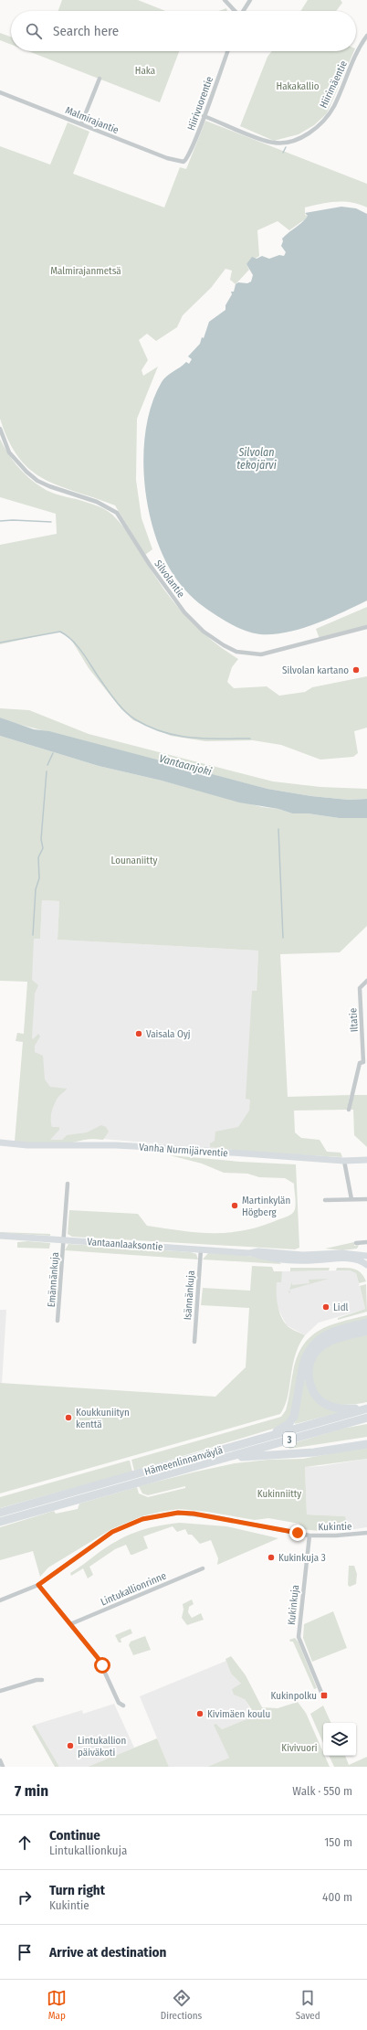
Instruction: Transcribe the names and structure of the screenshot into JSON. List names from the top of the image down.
{
  "streets": {
    "highway": ["3", "Hämeenlinnanväylä"],
    "main road": ["Vanha Nurmijärventie", "Vantaanlaaksontie"],
    "street": [
      "Hiirimäentie",
      "Hiirivuorentie",
      "Malmirajantie",
      "Silvolantie",
      "Iltatie",
      "Emännänkuja",
      "Isännänkuja",
      "Kukintie",
      "Lintukallionrinne",
      "Kukinkuja"
    ]
  },
  "crossings": [
    ["Hiirimäentie", "Hiirivuorentie"],
    ["Hiirivuorentie", "Malmirajantie"],
    ["Vantaanlaaksontie", "Emännänkuja"],
    ["Vantaanlaaksontie", "Isännänkuja"],
    ["Kukintie", "Kukinkuja"]
  ],
  "water": ["Silvolan tekojärvi", "Vantaanjoki"],
  "parks": [
    "Haka",
    "Hakakallio",
    "Malmirajanmetsä",
    "Lounaniitty",
    "Kukinniitty",
    "Kivivuori"
  ],
  "places": {
    "other": [
      "Silvolan kartano",
      "Vaisala Oyj",
      "Martinkylän Högberg",
      "Lidl",
      "Koukkuniityn kenttä",
      "Kukinkuja 3",
      "Kivimäen koulu",
      "Lintukallion päiväkoti"
    ],
    "transit": ["Kukinpolku"]
  },
  "page": {
    "search": "Search here",
    "heading": ["7 min", "Walk · 550 m"],
    "list": [
      ["Continue", "Lintukallionkuja", "150 m"],
      ["Turn right", "Kukintie", "400 m"],
      "Arrive at destination"
    ],
    "nav": ["Map", "Directions", "Saved"]
  }
}
